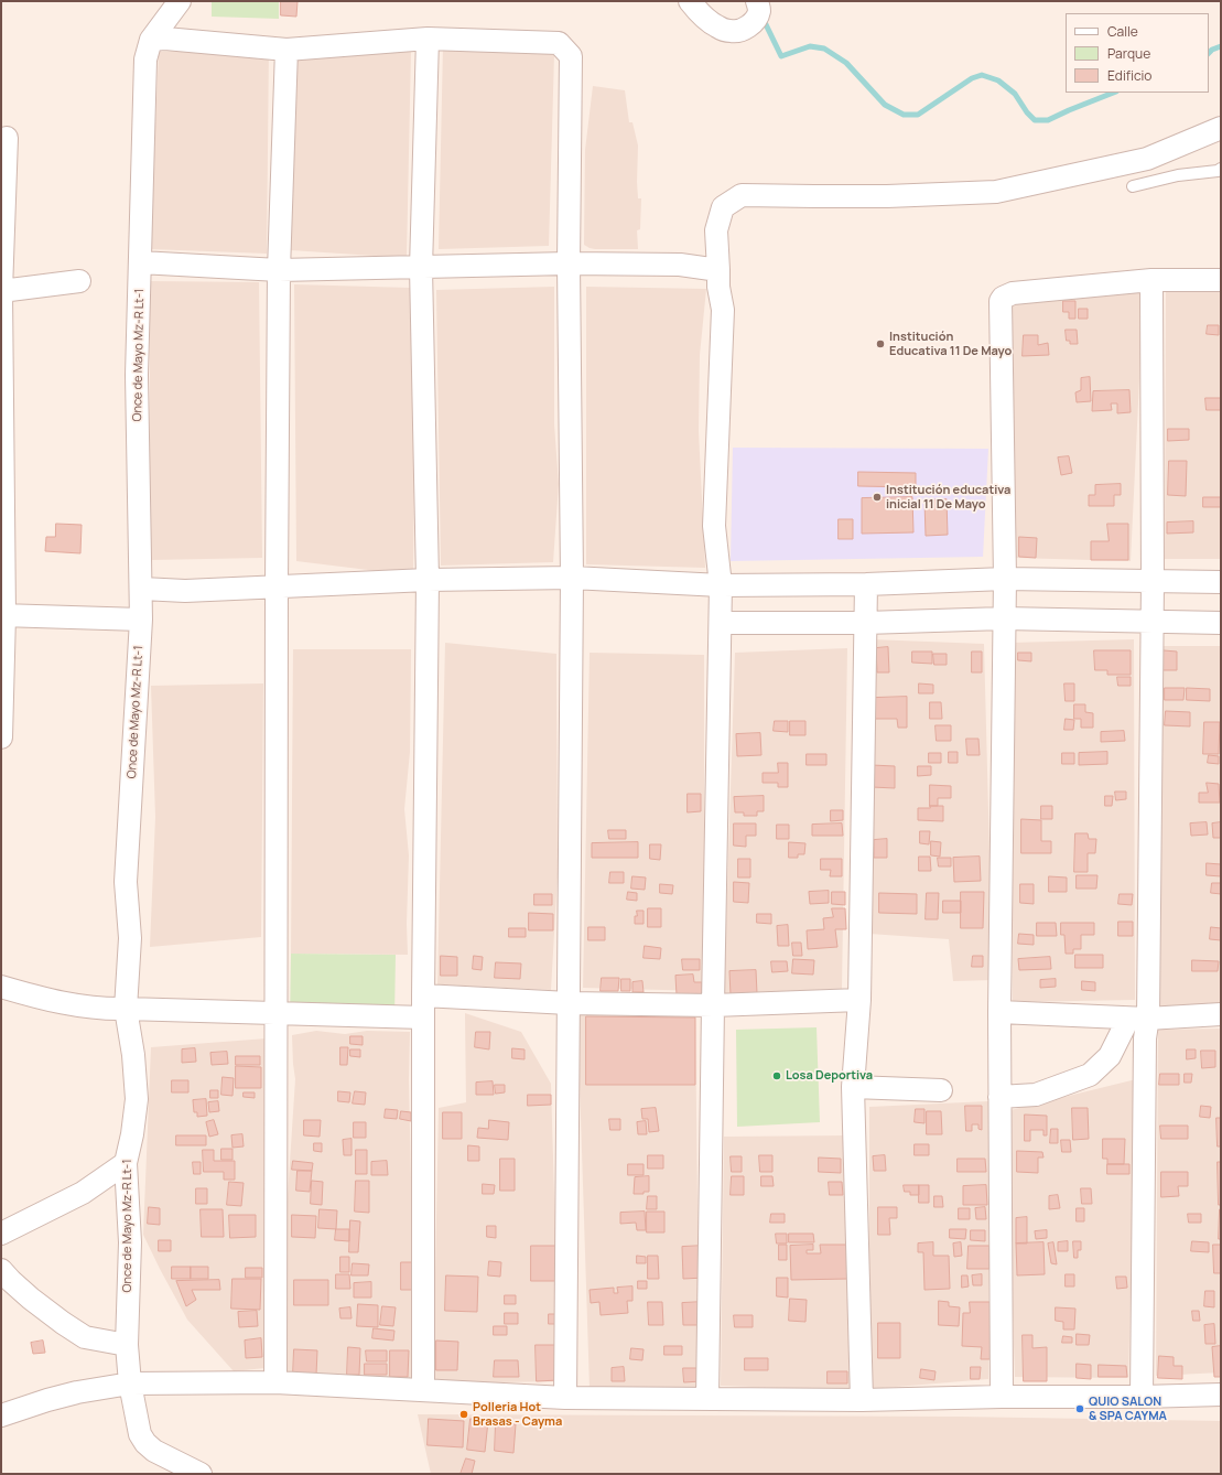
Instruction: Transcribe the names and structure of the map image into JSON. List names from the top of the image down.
{
  "streets": {
    "street": ["Once de Mayo Mz-R Lt-1"]
  },
  "places": [
    "Institución Educativa 11 De Mayo",
    "Institución educativa inicial 11 De Mayo",
    "Losa Deportiva",
    "QUIO SALON & SPA CAYMA",
    "Polleria Hot Brasas - Cayma"
  ],
  "legend": ["Calle", "Parque", "Edificio"]
}
